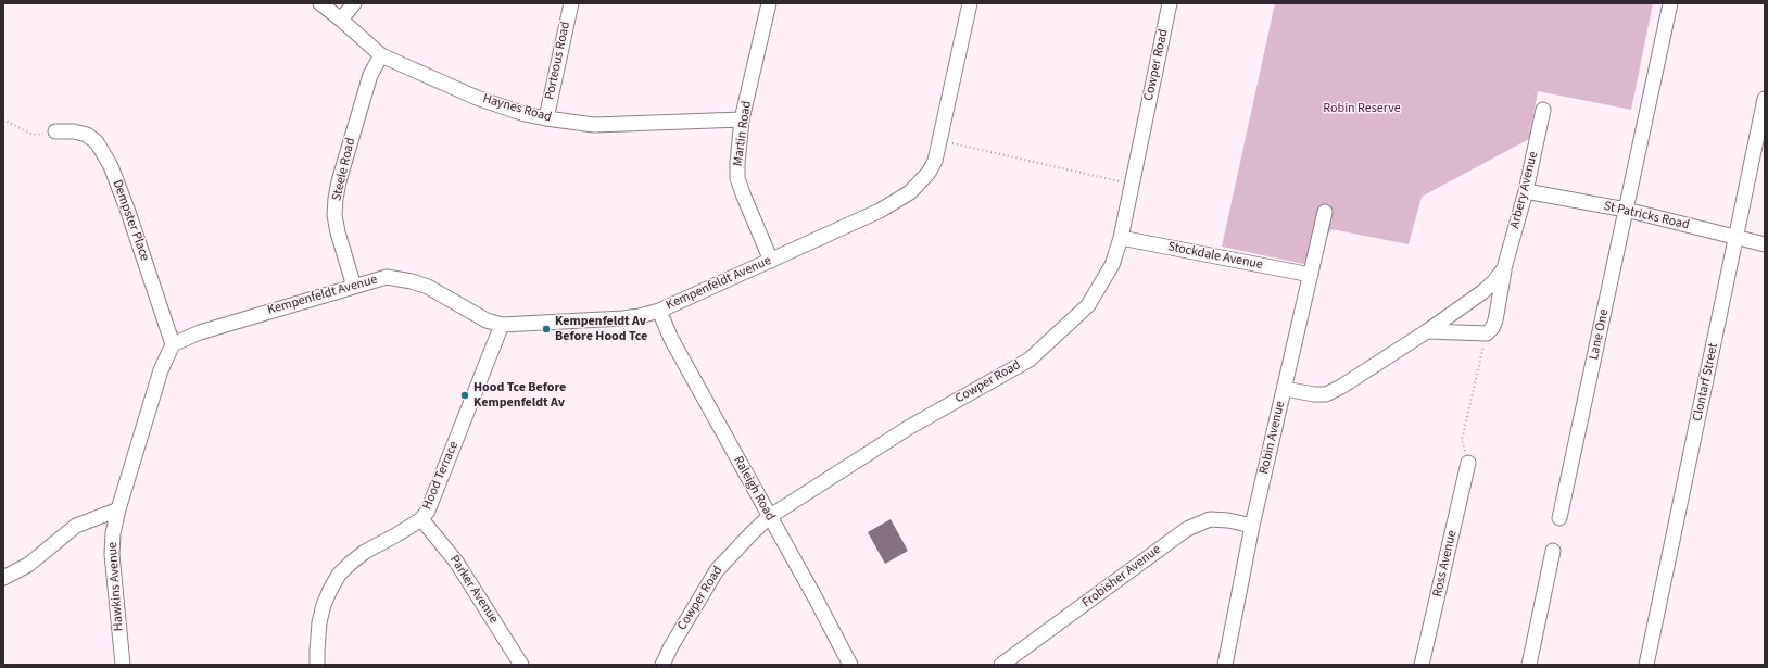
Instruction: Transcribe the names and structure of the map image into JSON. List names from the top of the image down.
{
  "streets": {
    "street": [
      "Porteous Road",
      "Cowper Road",
      "Haynes Road",
      "Martin Road",
      "Steele Road",
      "Arbery Avenue",
      "St Patricks Road",
      "Dempster Place",
      "Stockdale Avenue",
      "Kempenfeldt Avenue",
      "Lane One",
      "Clontarf Street",
      "Robin Avenue",
      "Hood Terrace",
      "Raleigh Road",
      "Ross Avenue",
      "Frobisher Avenue",
      "Hawkins Avenue",
      "Parker Avenue"
    ]
  },
  "crossings": [
    ["Porteous Road", "Haynes Road"],
    ["Cowper Road", "Stockdale Avenue"],
    ["Cowper Road", "Raleigh Road"],
    ["Haynes Road", "Martin Road"],
    ["Haynes Road", "Steele Road"],
    ["Martin Road", "Kempenfeldt Avenue"],
    ["Steele Road", "Kempenfeldt Avenue"],
    ["Arbery Avenue", "St Patricks Road"],
    ["Arbery Avenue", "Robin Avenue"],
    ["St Patricks Road", "Lane One"],
    ["St Patricks Road", "Clontarf Street"],
    ["Dempster Place", "Kempenfeldt Avenue"],
    ["Stockdale Avenue", "Robin Avenue"],
    ["Kempenfeldt Avenue", "Hood Terrace"],
    ["Kempenfeldt Avenue", "Raleigh Road"],
    ["Robin Avenue", "Frobisher Avenue"],
    ["Hood Terrace", "Parker Avenue"]
  ],
  "parks": ["Robin Reserve"],
  "places": ["Kempenfeldt Av Before Hood Tce", "Hood Tce Before Kempenfeldt Av"]
}
